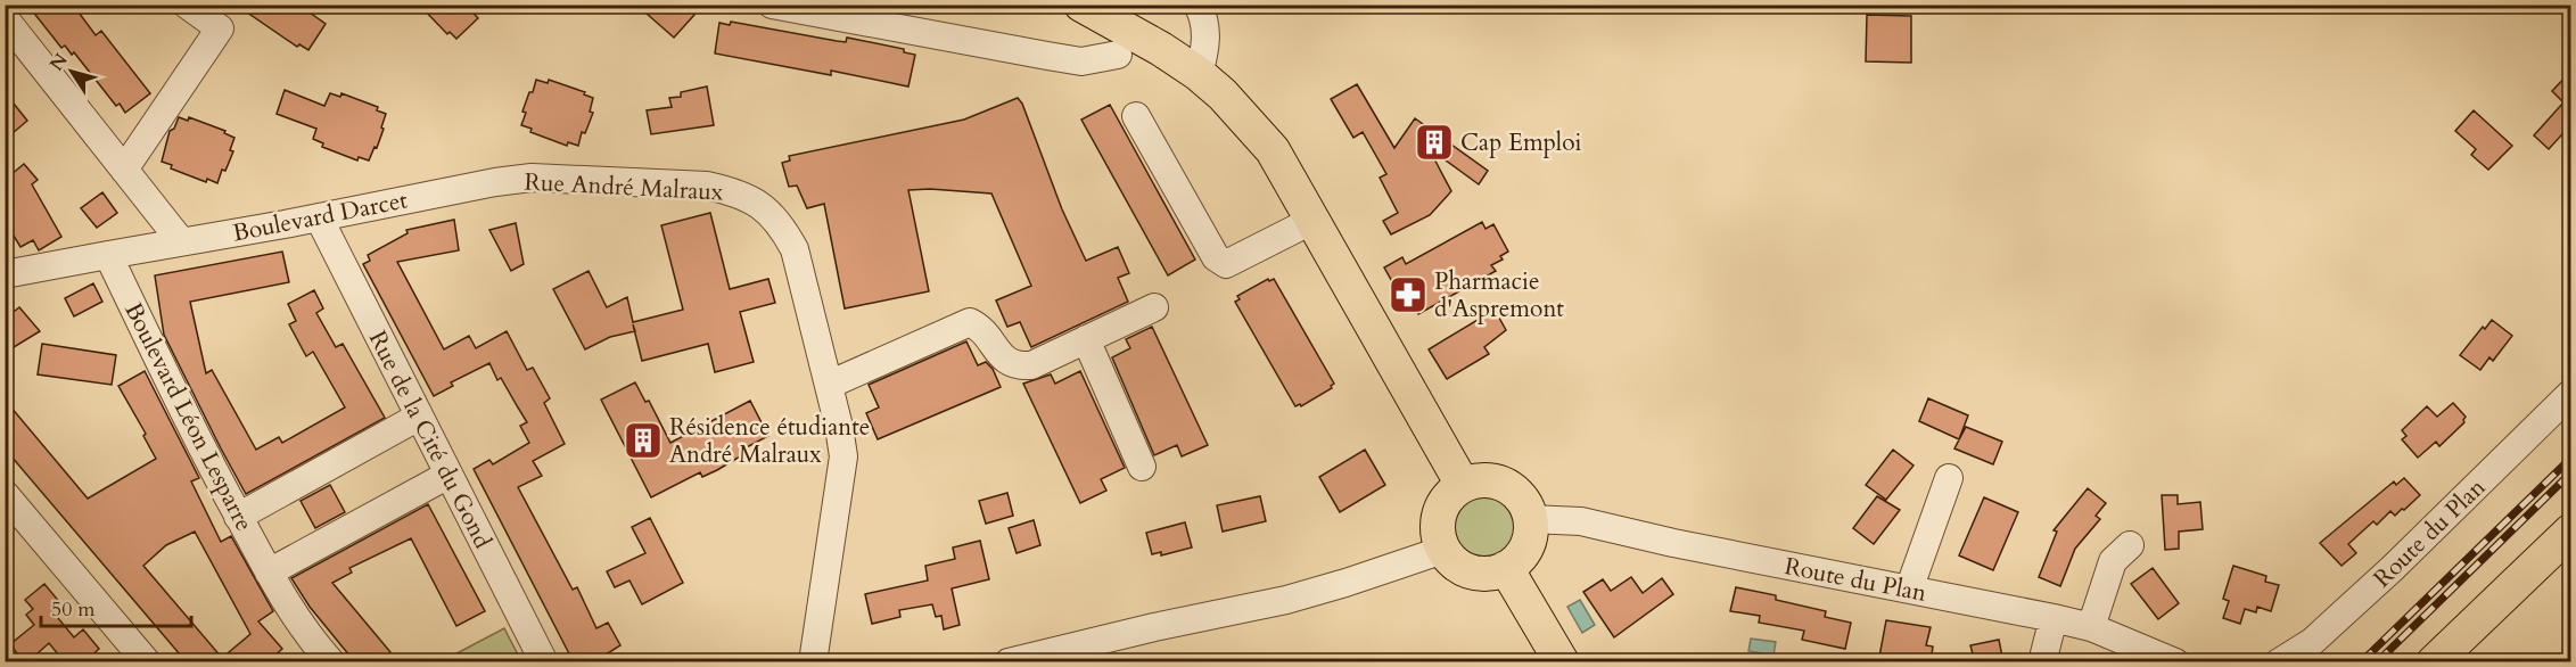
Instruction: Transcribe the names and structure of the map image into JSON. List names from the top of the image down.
{
  "streets": {
    "street": [
      "Rue André Malraux",
      "Boulevard Darcet",
      "Boulevard Léon Lesparre",
      "Rue de la Cité du Gond",
      "Route du Plan"
    ]
  },
  "crossings": [
    ["Rue André Malraux", "Boulevard Darcet"],
    ["Boulevard Darcet", "Boulevard Léon Lesparre"],
    ["Boulevard Darcet", "Rue de la Cité du Gond"]
  ],
  "places": {
    "building": ["Cap Emploi", "Résidence étudiante André Malraux"],
    "pharmacy": ["Pharmacie d'Aspremont"]
  },
  "scale_bar": "50 m",
  "north": "top left"
}
